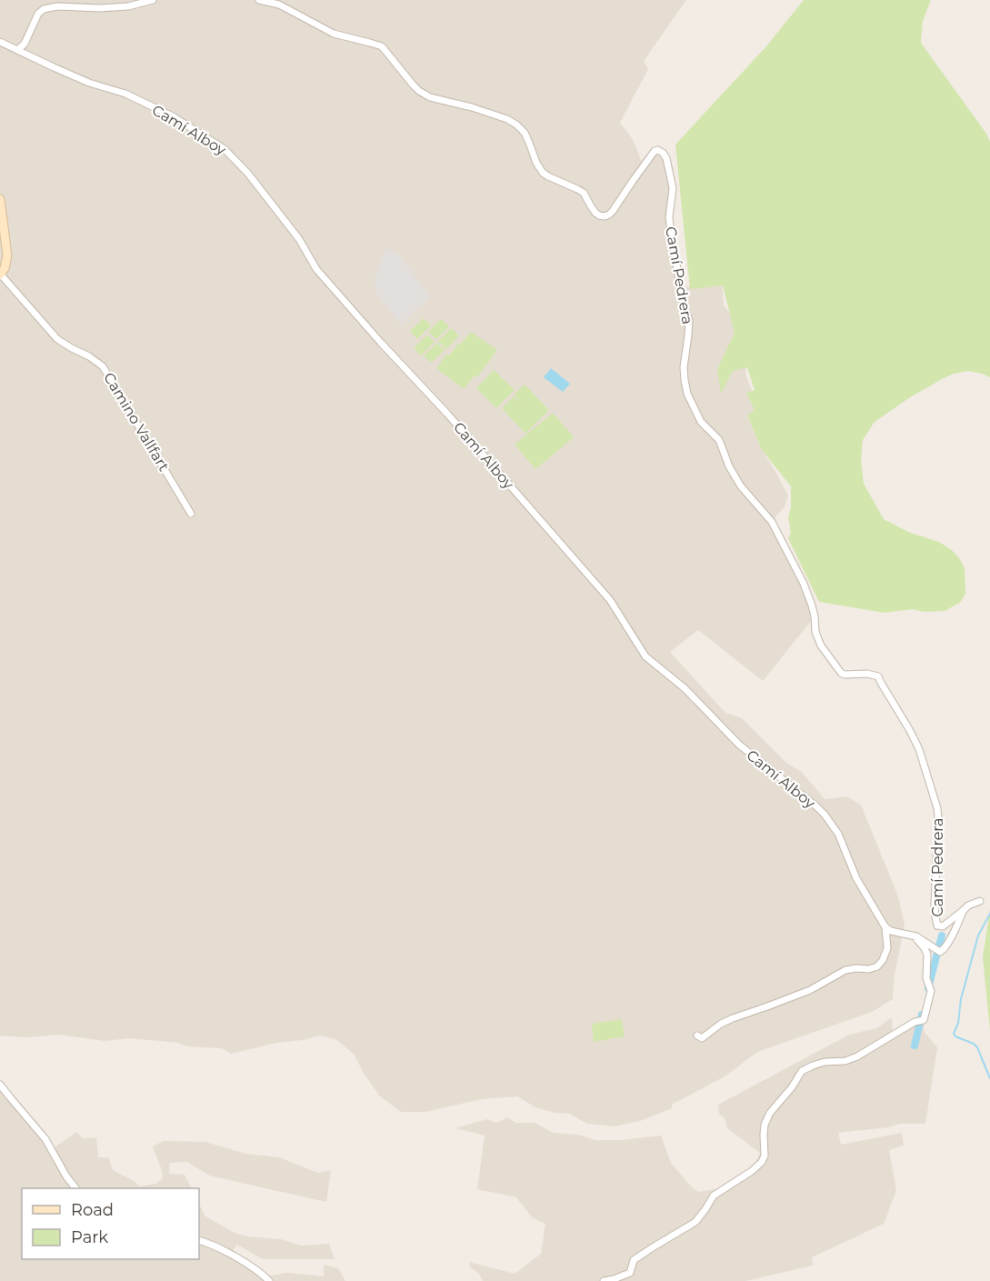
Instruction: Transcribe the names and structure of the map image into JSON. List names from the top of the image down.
{
  "streets": {
    "street": ["Camí Alboy", "Camí Pedrera", "Camino Vallfart"]
  },
  "legend": ["Road", "Park"]
}
